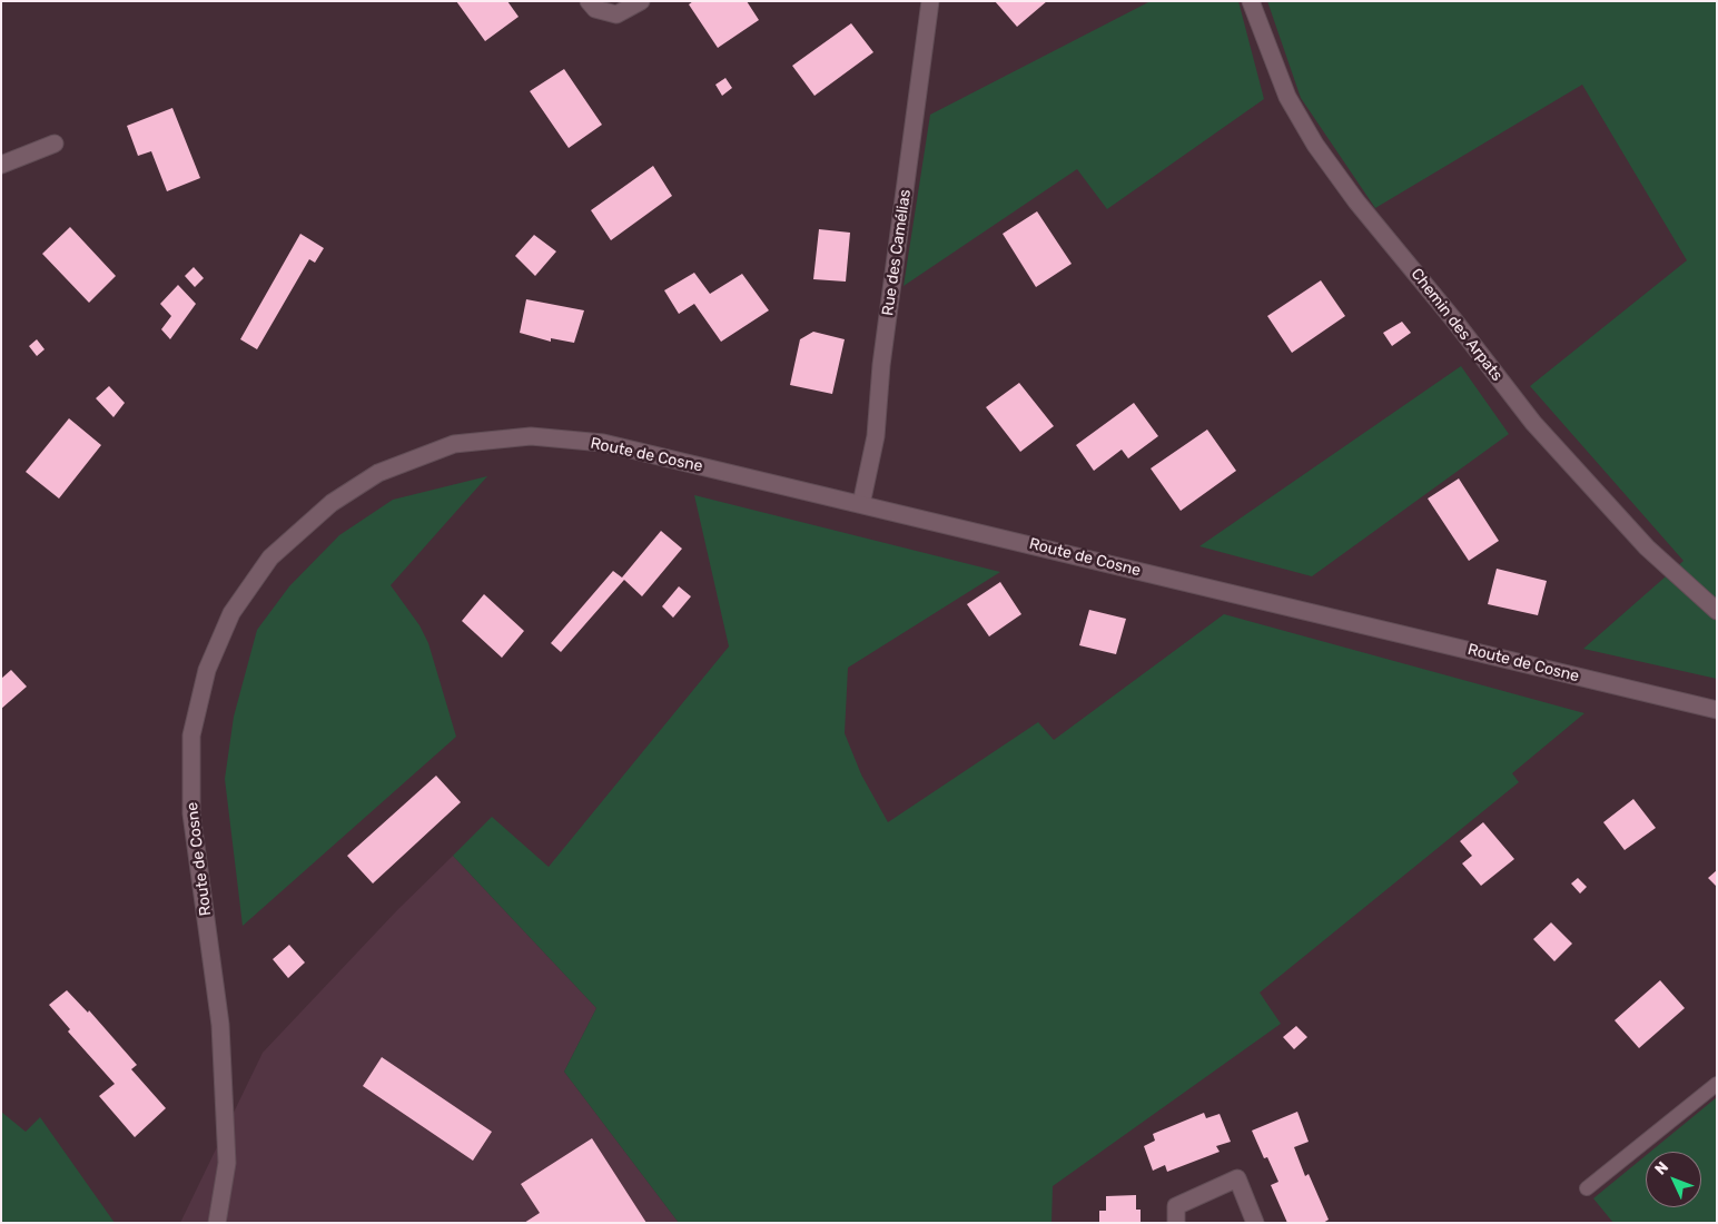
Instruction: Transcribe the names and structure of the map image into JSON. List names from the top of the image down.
{
  "streets": {
    "main road": ["Rue des Camélias", "Chemin des Arpats", "Route de Cosne"]
  },
  "crossings": [
    ["Rue des Camélias", "Route de Cosne"]
  ],
  "north": "top left"
}
